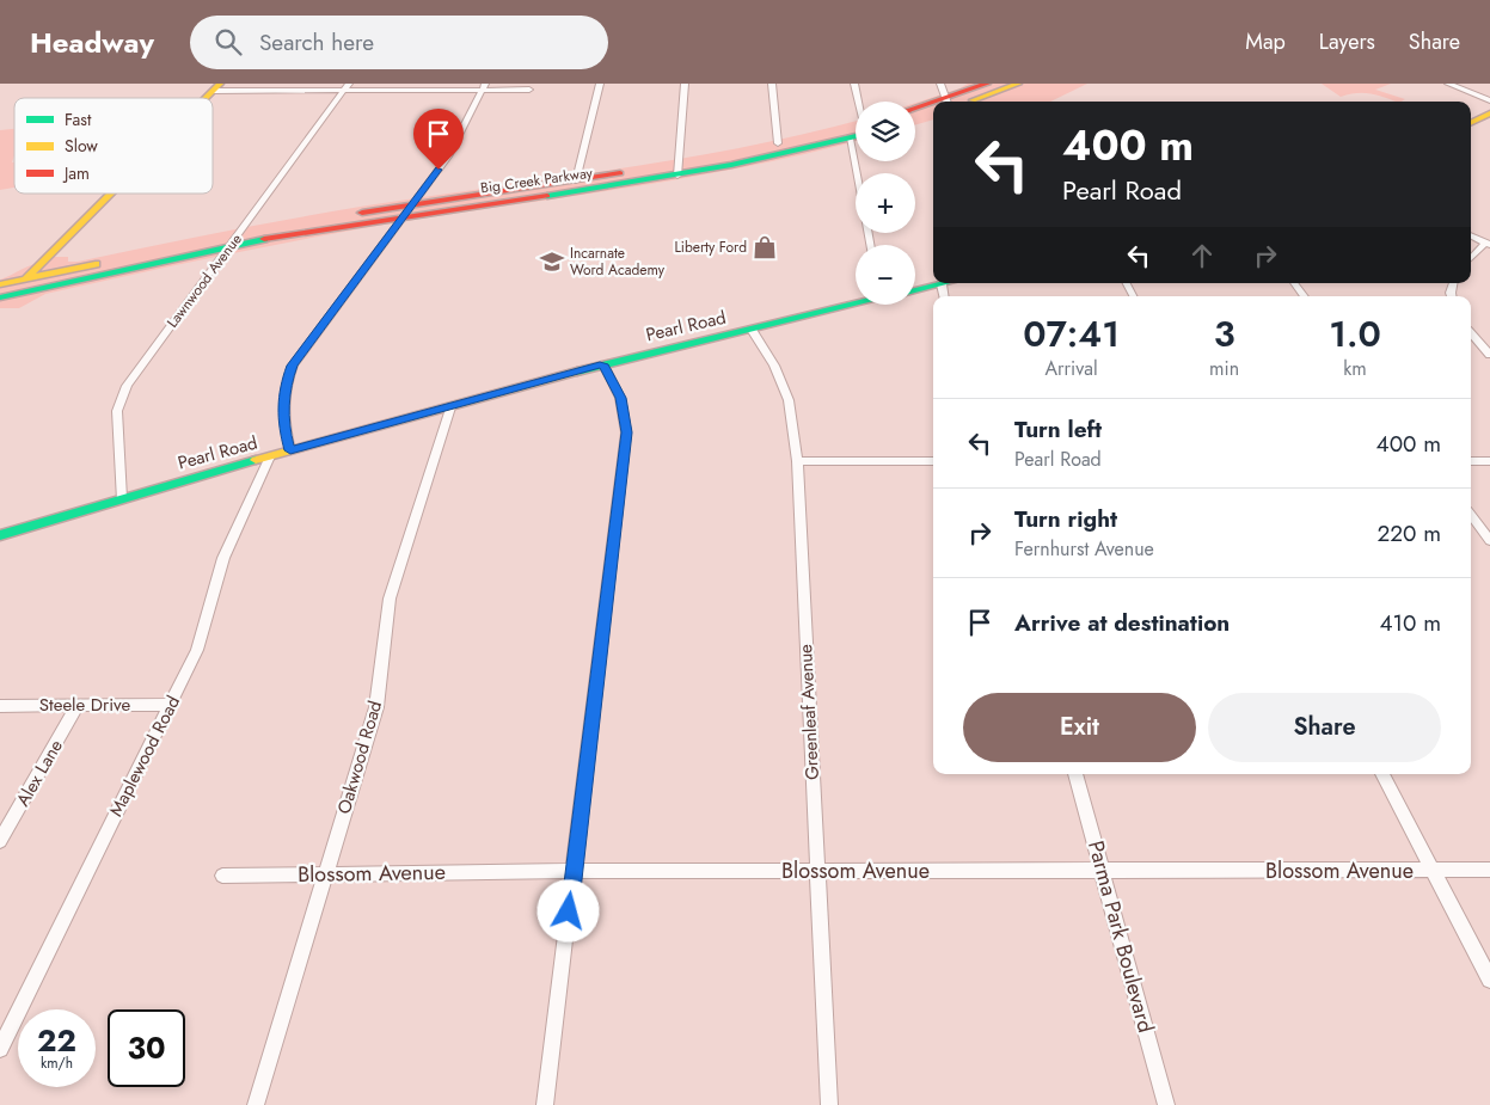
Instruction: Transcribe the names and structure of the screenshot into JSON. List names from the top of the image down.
{
  "streets": {
    "street": [
      "Big Creek Parkway",
      "Lawnwood Avenue",
      "Pearl Road",
      "Steele Drive",
      "Greenleaf Avenue",
      "Maplewood Road",
      "Oakwood Road",
      "Alex Lane",
      "Blossom Avenue",
      "Parma Park Boulevard"
    ]
  },
  "crossings": [
    ["Big Creek Parkway", "Lawnwood Avenue"],
    ["Lawnwood Avenue", "Pearl Road"],
    ["Pearl Road", "Greenleaf Avenue"],
    ["Pearl Road", "Maplewood Road"],
    ["Pearl Road", "Oakwood Road"],
    ["Steele Drive", "Maplewood Road"],
    ["Steele Drive", "Alex Lane"],
    ["Greenleaf Avenue", "Blossom Avenue"],
    ["Oakwood Road", "Blossom Avenue"],
    ["Blossom Avenue", "Parma Park Boulevard"]
  ],
  "places": {
    "shop": ["Liberty Ford"],
    "school or university": ["Incarnate Word Academy"]
  },
  "legend": ["Fast", "Slow", "Jam"],
  "page": {
    "header": "Headway",
    "search": "Search here",
    "nav": ["Map", "Layers", "Share"],
    "map_buttons": ["+", "−"],
    "turn": ["400 m", "Pearl Road"],
    "eta": [
      "07:41",
      "Arrival",
      "3",
      "min",
      "1.0",
      "km"
    ],
    "list": [
      {
        "name": "Turn left",
        "note": "Pearl Road",
        "value": "400 m"
      },
      {
        "name": "Turn right",
        "note": "Fernhurst Avenue",
        "value": "220 m"
      },
      {
        "name": "Arrive at destination",
        "value": "410 m"
      }
    ],
    "buttons": ["Exit", "Share"],
    "speed": "22 km/h",
    "limit": "30"
  }
}
